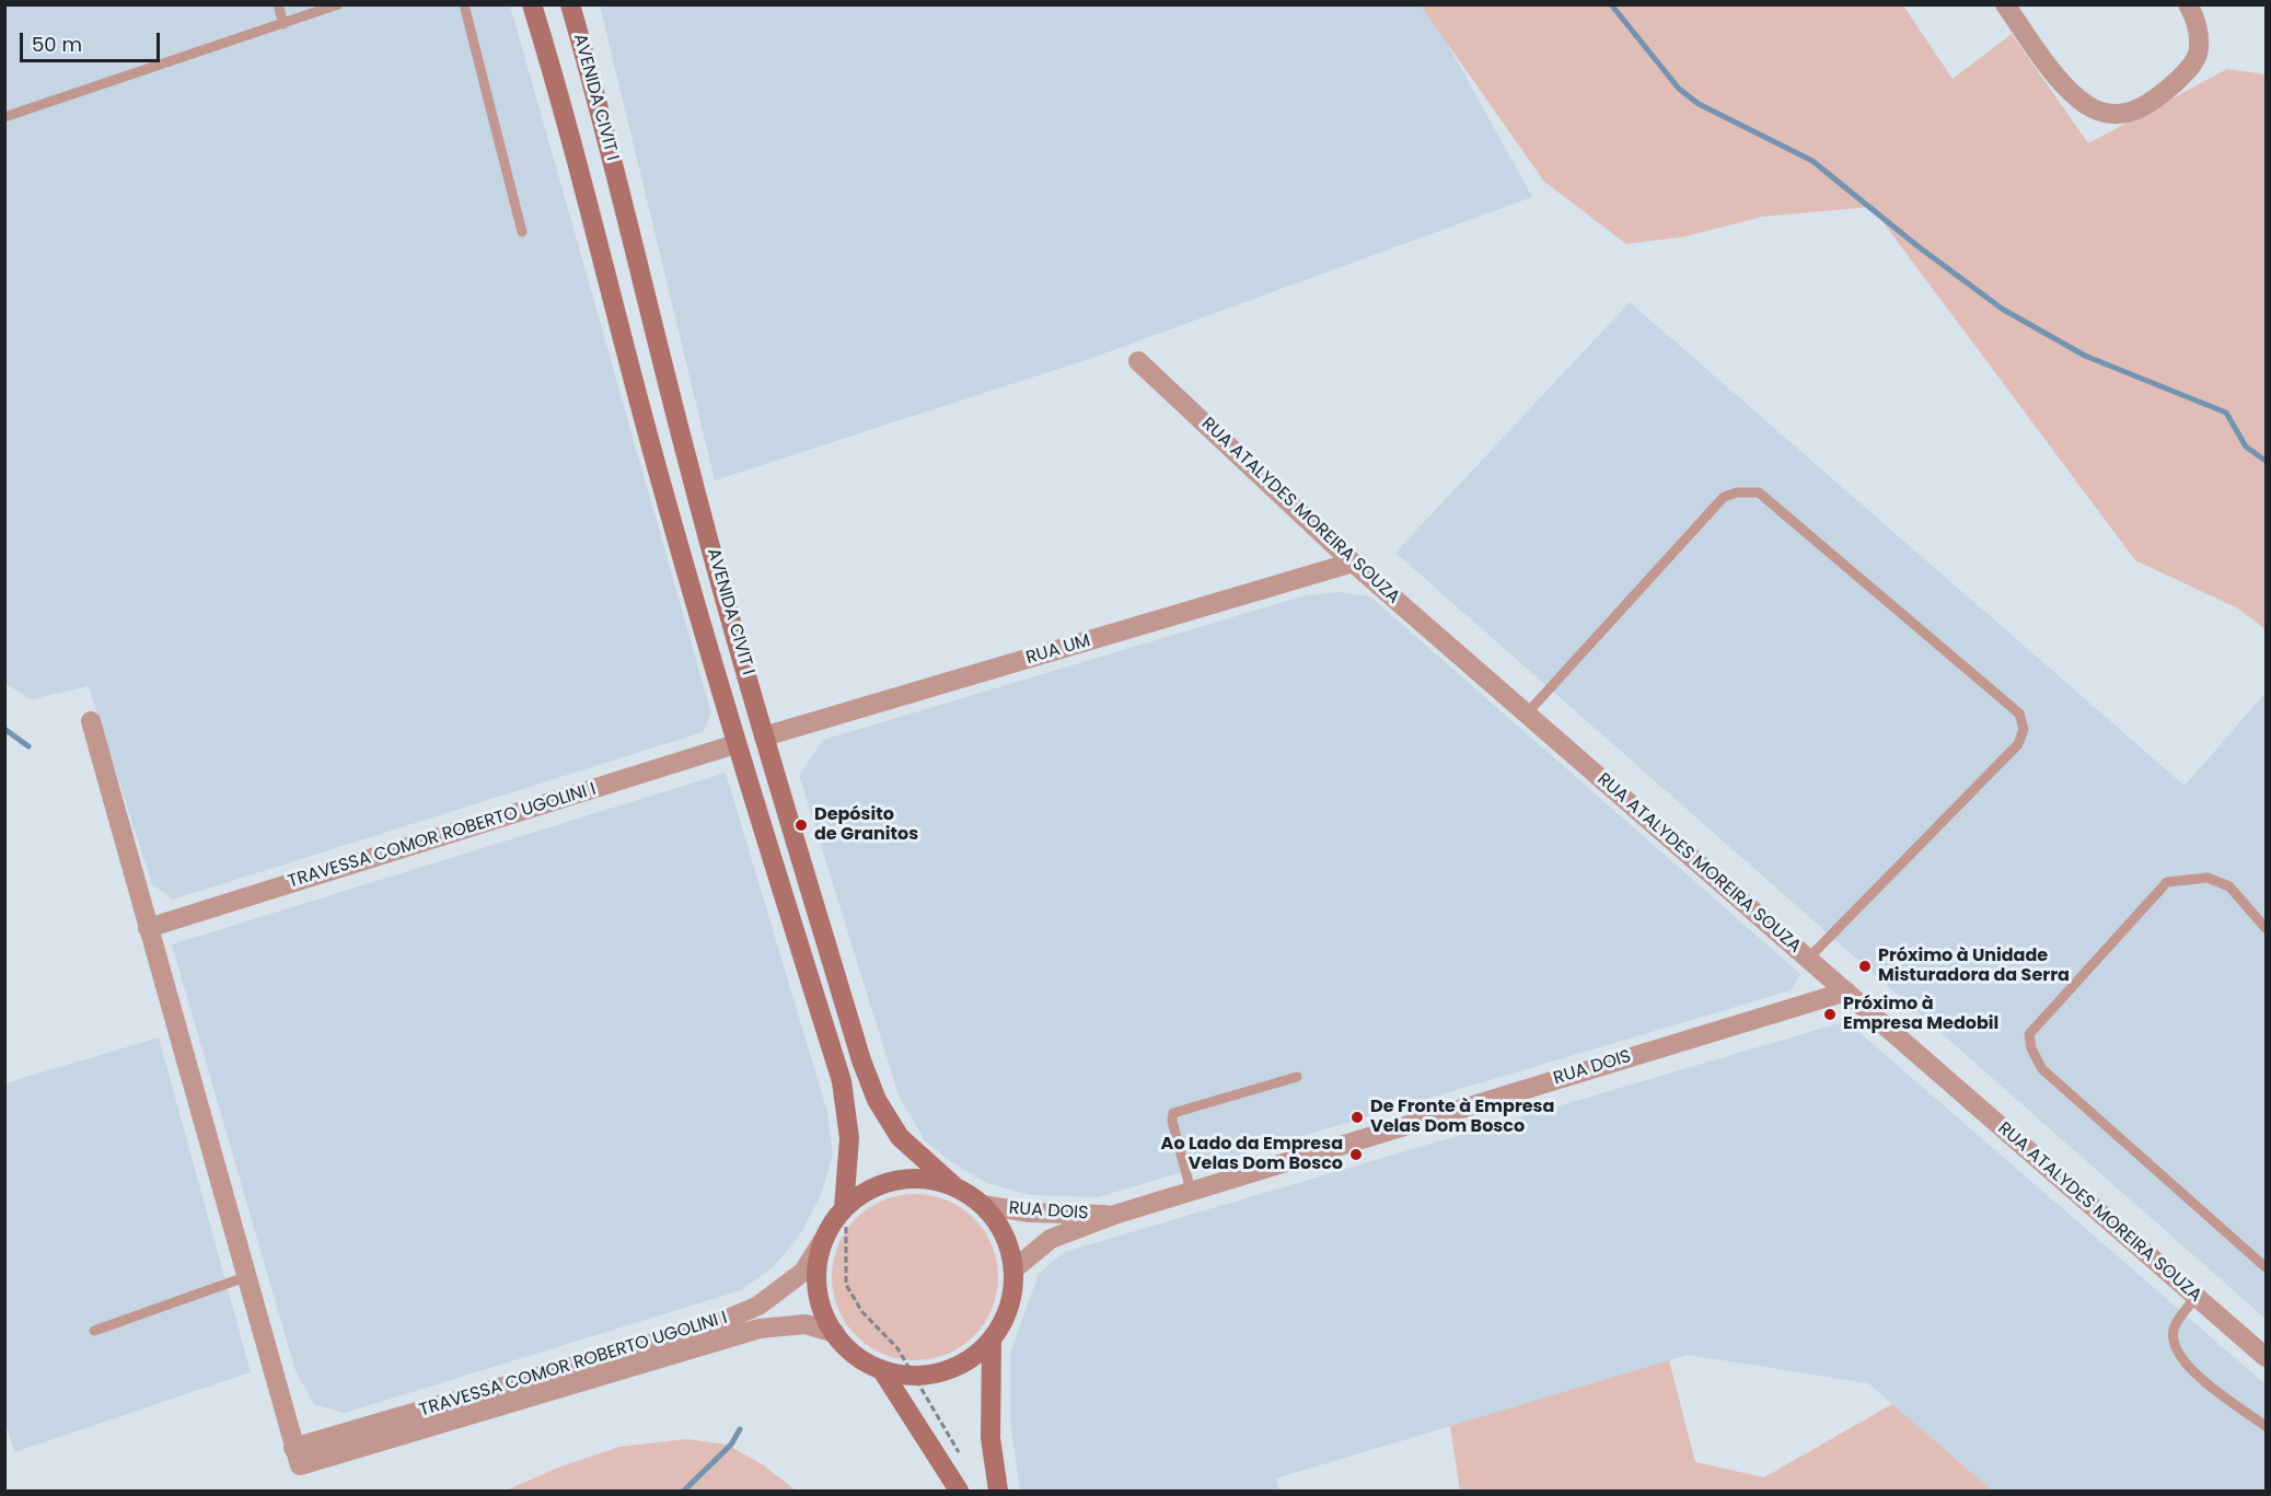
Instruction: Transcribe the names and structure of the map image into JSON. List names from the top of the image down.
{
  "streets": {
    "main road": ["AVENIDA CIVIT I"],
    "street": [
      "RUA ATALYDES MOREIRA SOUZA",
      "RUA UM",
      "TRAVESSA COMOR ROBERTO UGOLINI I",
      "RUA DOIS"
    ]
  },
  "crossings": [
    ["AVENIDA CIVIT I", "RUA UM"],
    ["AVENIDA CIVIT I", "TRAVESSA COMOR ROBERTO UGOLINI I"],
    ["AVENIDA CIVIT I", "RUA DOIS"],
    ["RUA ATALYDES MOREIRA SOUZA", "RUA UM"],
    ["RUA ATALYDES MOREIRA SOUZA", "RUA DOIS"],
    ["TRAVESSA COMOR ROBERTO UGOLINI I", "RUA DOIS"]
  ],
  "places": [
    "Depósito de Granitos",
    "Próximo à Unidade Misturadora da Serra",
    "Próximo à Empresa Medobil",
    "De Fronte à Empresa Velas Dom Bosco",
    "Ao Lado da Empresa Velas Dom Bosco"
  ],
  "scale_bar": "50 m"
}
